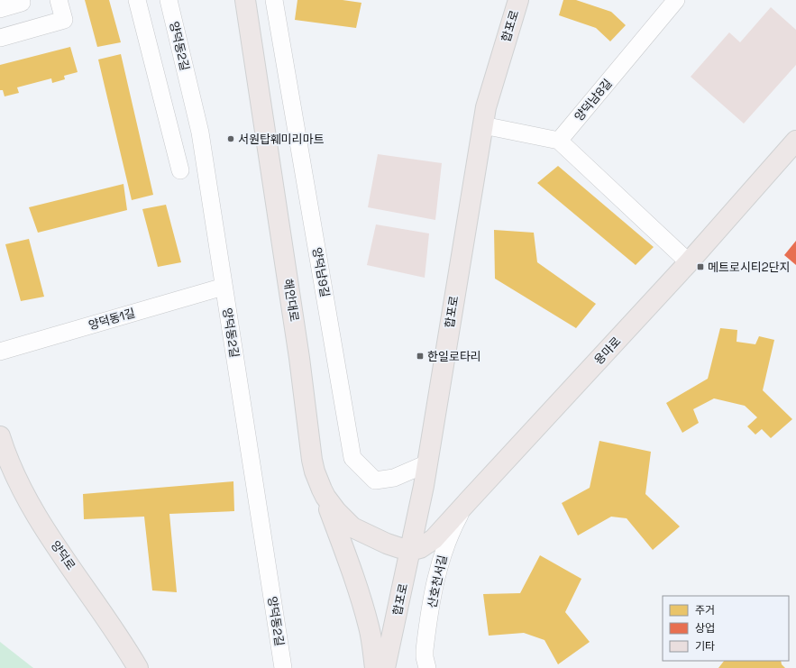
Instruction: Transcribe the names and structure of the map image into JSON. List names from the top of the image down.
{
  "streets": {
    "main road": [
      "합포로",
      "해안대로",
      "용마로",
      "양덕로"
    ],
    "street": [
      "양덕동2길",
      "양덕남8길",
      "양덕남9길",
      "양덕동1길",
      "산호천서길"
    ]
  },
  "crossings": [
    ["합포로", "양덕남9길"],
    ["합포로", "해안대로"],
    ["합포로", "용마로"],
    ["양덕동2길", "양덕동1길"],
    ["해안대로", "용마로"],
    ["용마로", "산호천서길"]
  ],
  "places": {
    "other": ["서원탑훼미리마트"],
    "transit": ["메트로시티2단지", "한일로타리"]
  },
  "legend": ["주거", "상업", "기타"]
}
